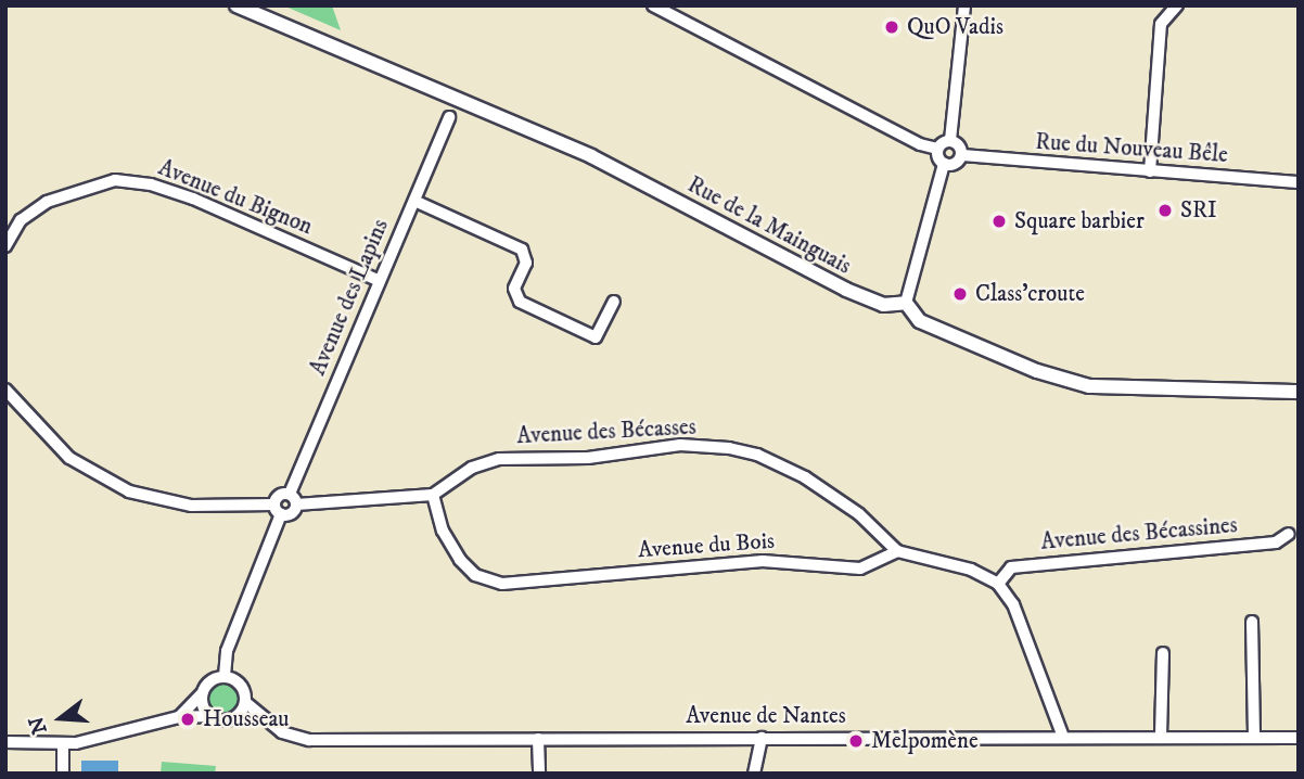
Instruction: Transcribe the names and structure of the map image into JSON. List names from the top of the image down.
{
  "streets": {
    "street": [
      "Rue du Nouveau Bêle",
      "Avenue du Bignon",
      "Rue de la Mainguais",
      "Avenue des Lapins",
      "Avenue des Bécasses",
      "Avenue des Bécassines",
      "Avenue du Bois",
      "Avenue de Nantes"
    ]
  },
  "crossings": [
    ["Avenue du Bignon", "Avenue des Lapins"],
    ["Avenue des Bécasses", "Avenue du Bois"]
  ],
  "places": [
    "QuO Vadis",
    "SRI",
    "Square barbier",
    "Class'croute",
    "Housseau",
    "Melpomène"
  ],
  "north": "left"
}
